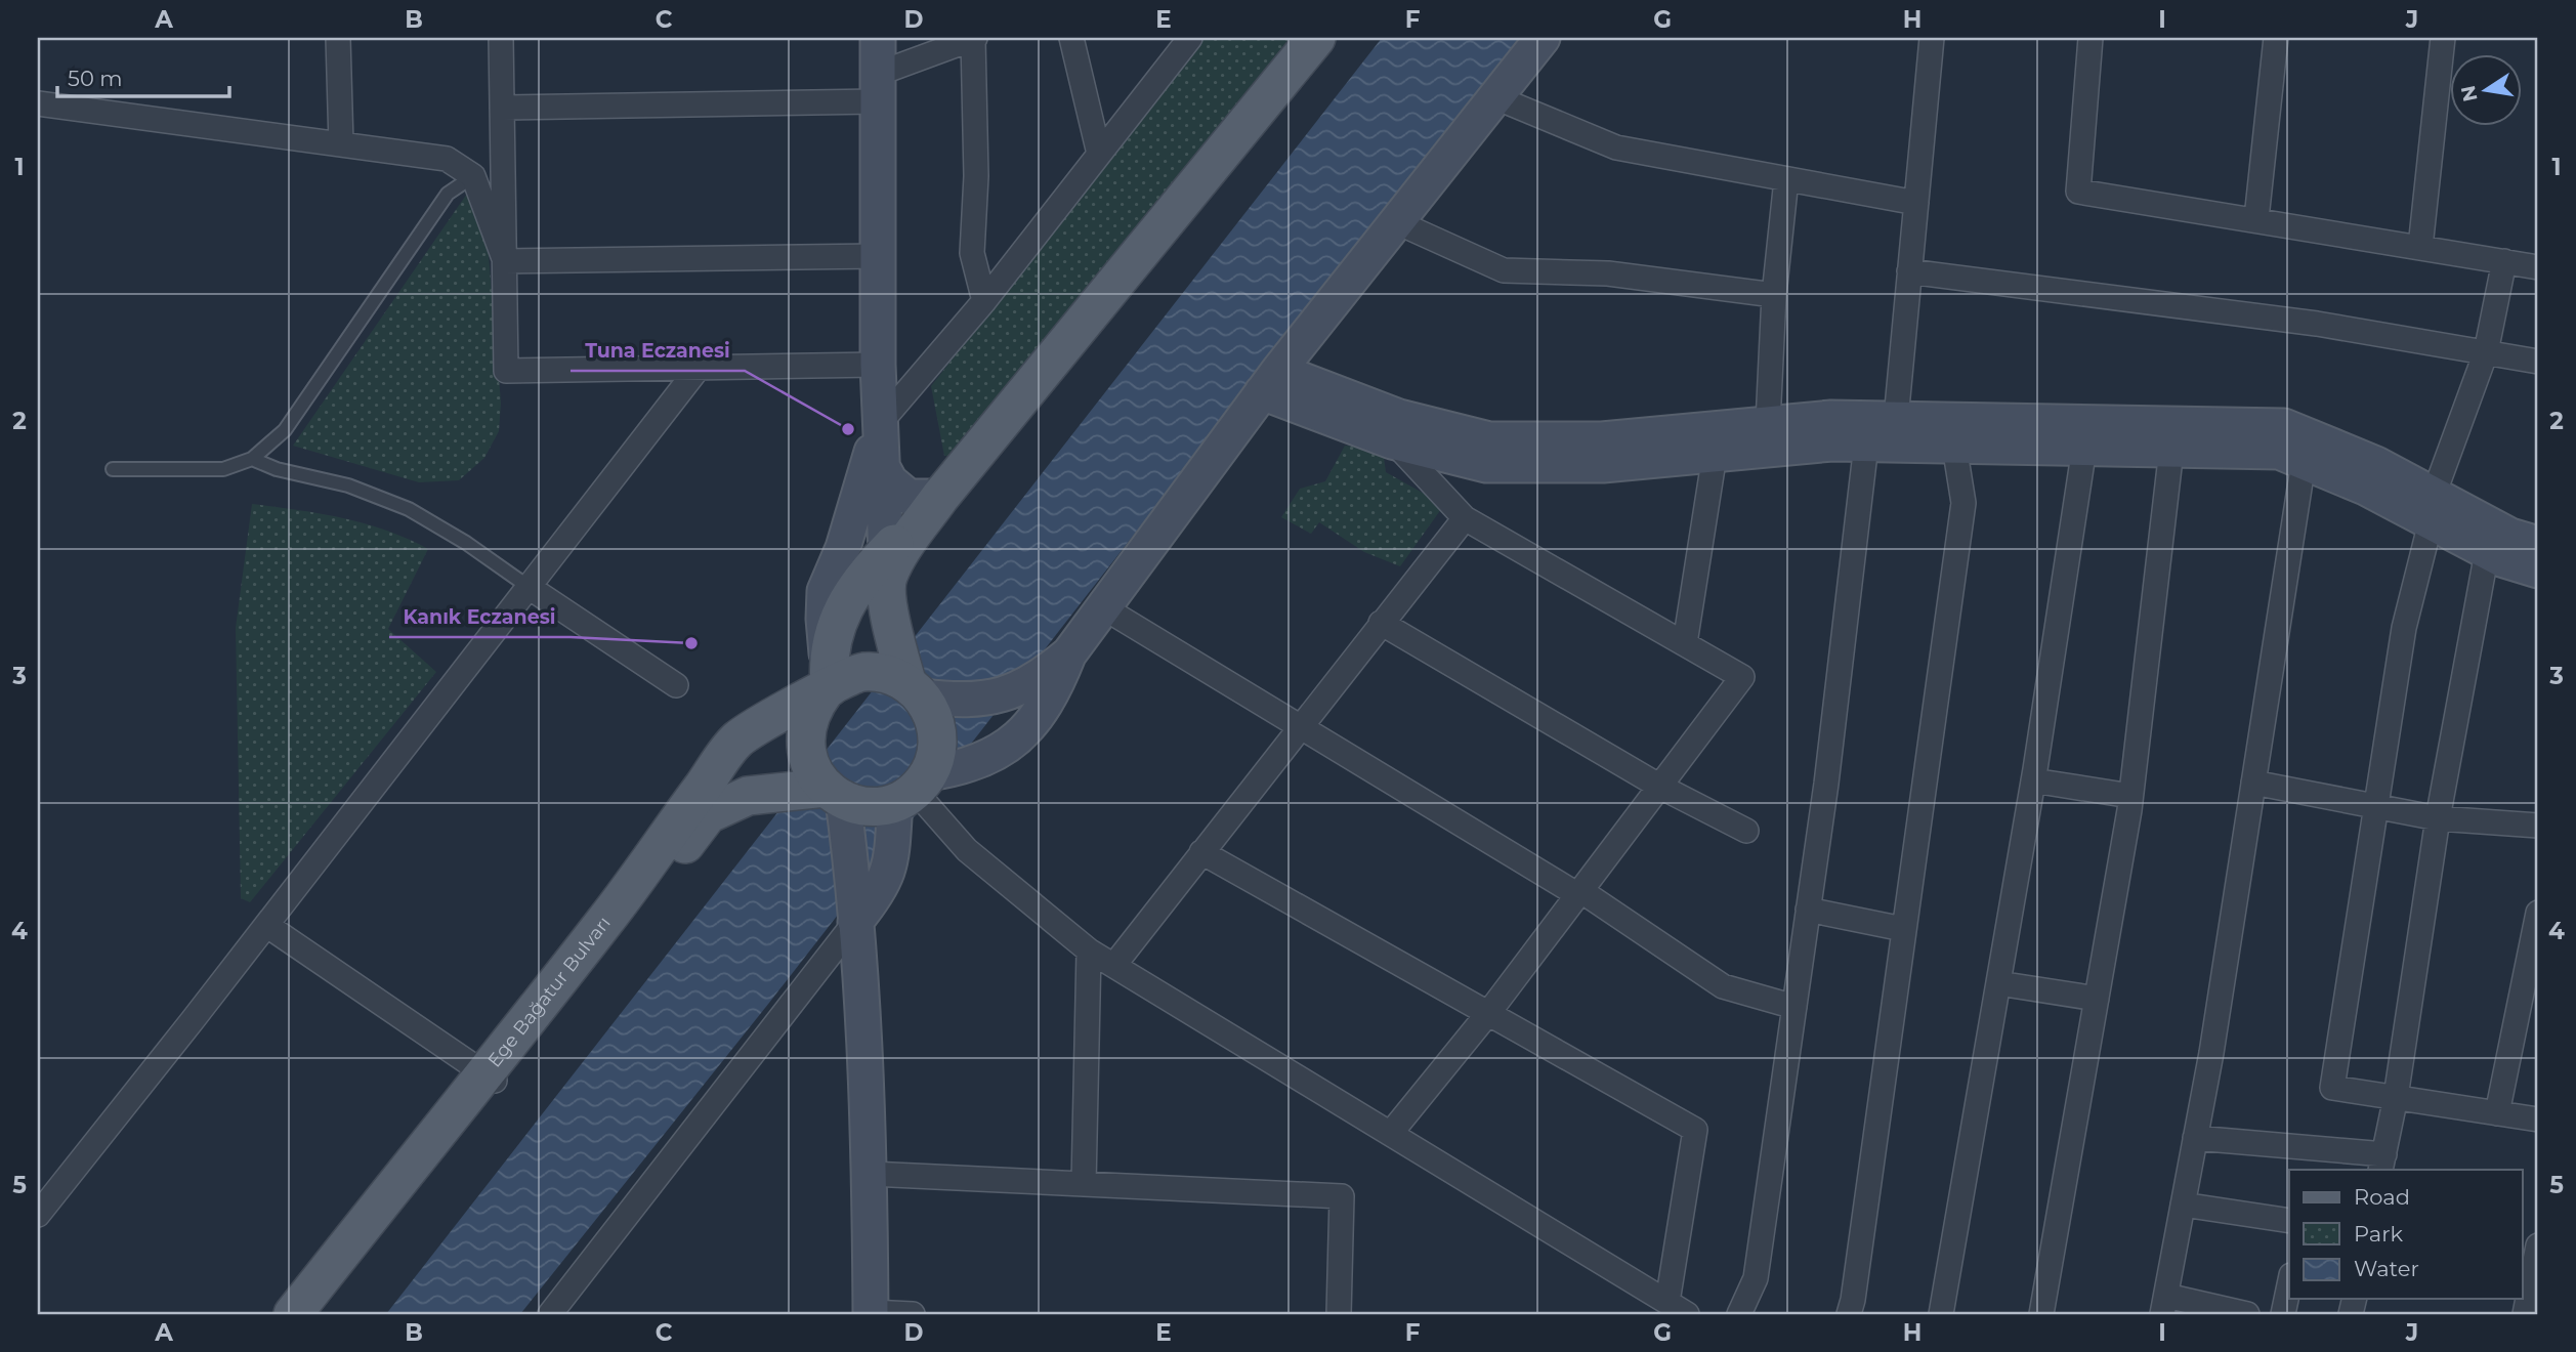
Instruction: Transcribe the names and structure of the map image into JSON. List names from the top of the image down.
{
  "streets": {
    "main road": ["Ege Bağatur Bulvarı"]
  },
  "places": ["Tuna Eczanesi", "Kanık Eczanesi"],
  "legend": ["Road", "Park", "Water"],
  "scale_bar": "50 m",
  "north": "left",
  "grid": {
    "columns": [
      "A",
      "B",
      "C",
      "D",
      "E",
      "F",
      "G",
      "H",
      "I",
      "J"
    ],
    "rows": [
      "1",
      "2",
      "3",
      "4",
      "5"
    ]
  }
}
